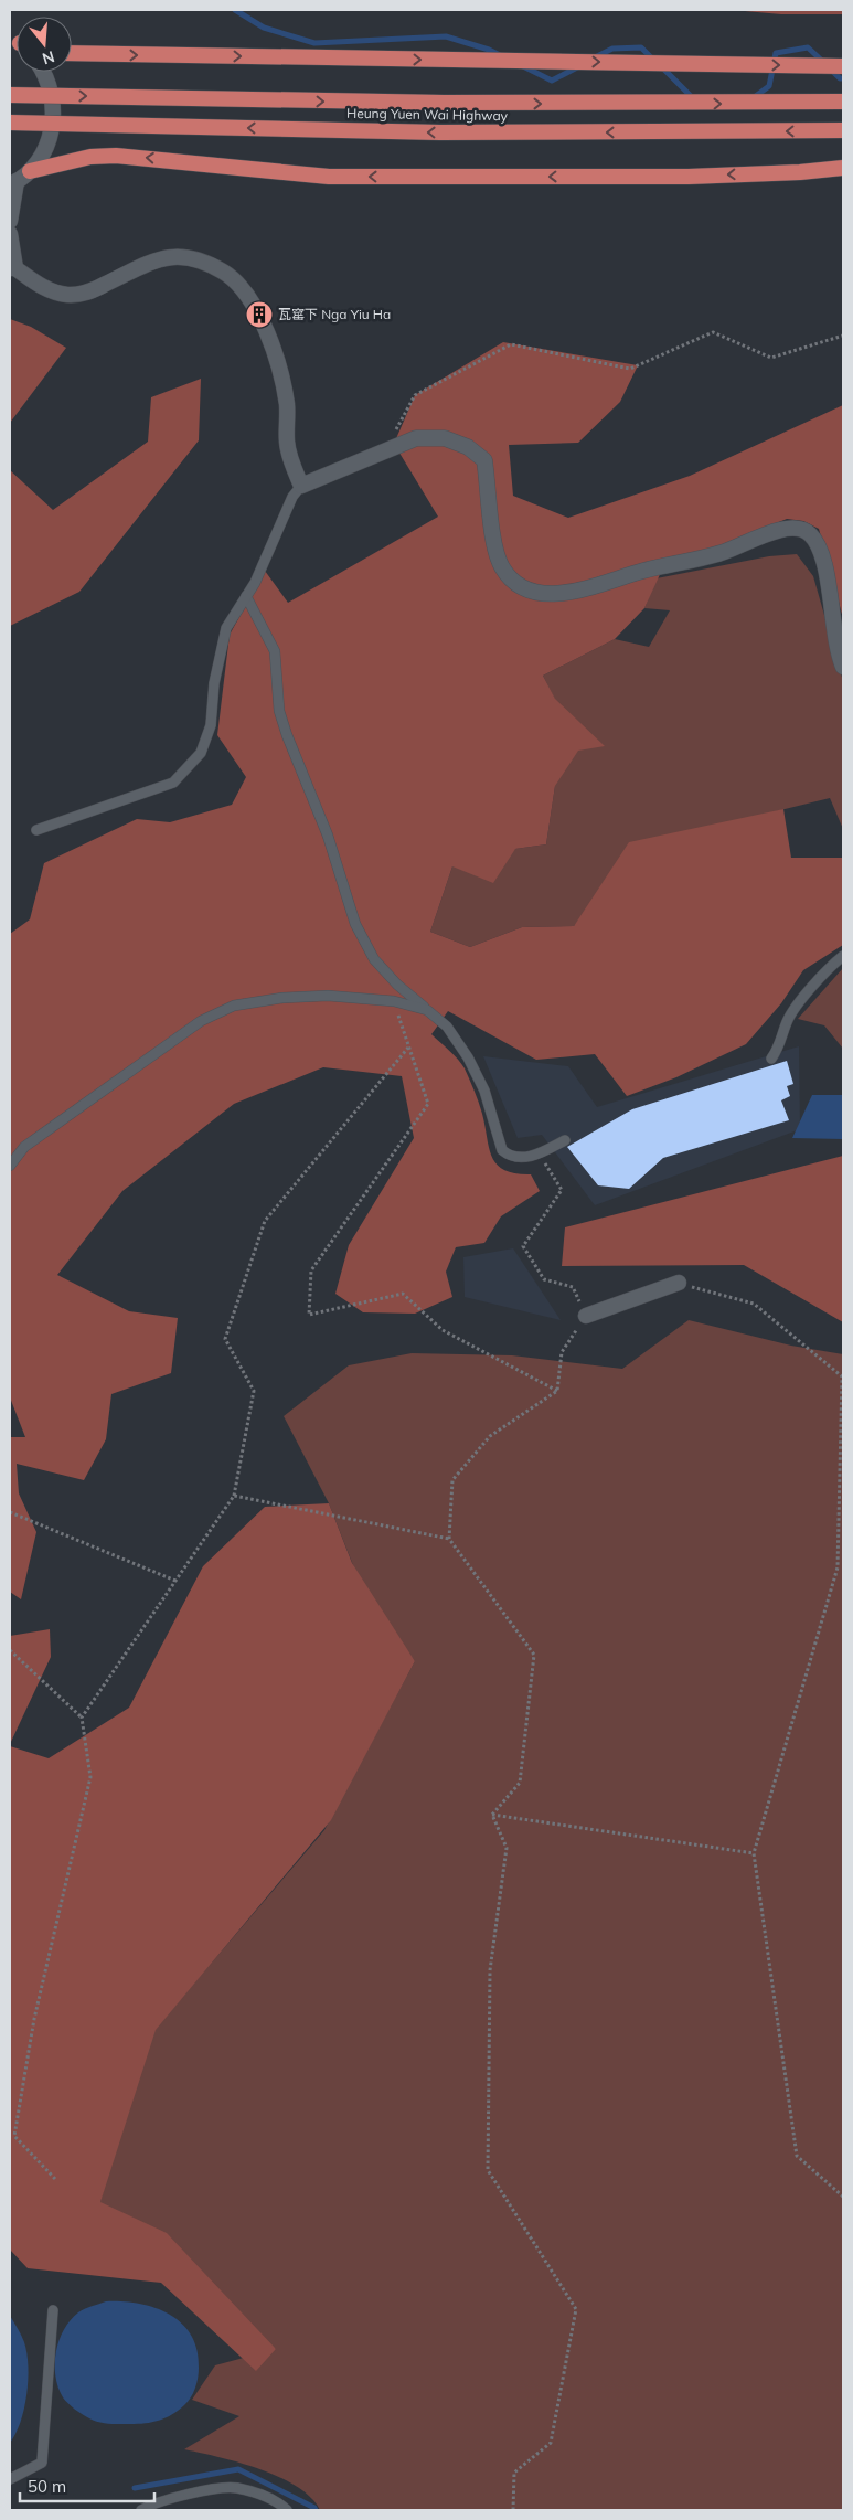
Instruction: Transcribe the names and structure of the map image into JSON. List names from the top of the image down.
{
  "streets": {
    "highway": ["Heung Yuen Wai Highway"]
  },
  "places": {
    "building": ["瓦窰下 Nga Yiu Ha"]
  },
  "scale_bar": "50 m",
  "north": "bottom"
}
